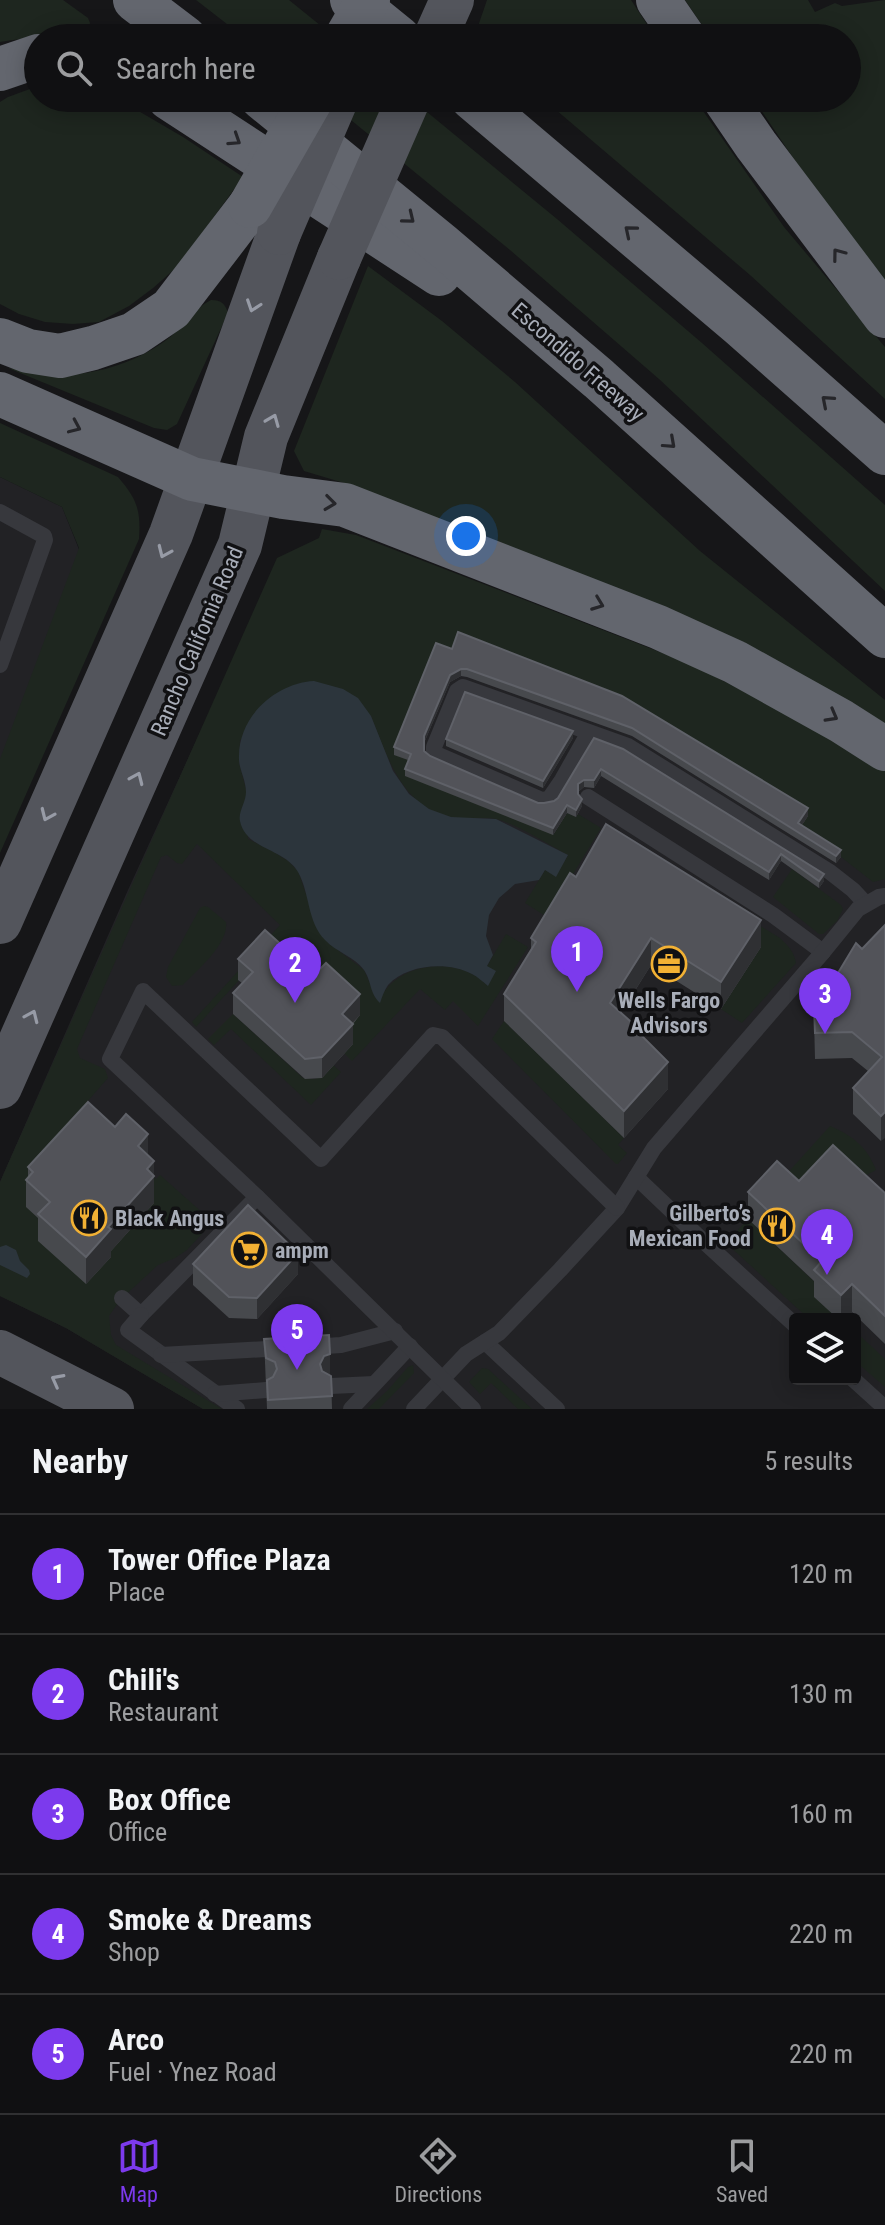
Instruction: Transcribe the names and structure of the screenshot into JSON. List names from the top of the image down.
{
  "streets": {
    "highway": ["Escondido Freeway"],
    "main road": ["Rancho California Road"]
  },
  "places": {
    "office": ["Wells Fargo Advisors"],
    "restaurant": ["Black Angus", "Gilberto’s Mexican Food"],
    "supermarket": ["ampm"]
  },
  "page": {
    "search": "Search here",
    "pins": [
      "1",
      "2",
      "3",
      "4",
      "5"
    ],
    "heading": ["Nearby", "5 results"],
    "list": [
      {
        "mark": "1",
        "name": "Tower Office Plaza",
        "note": "Place",
        "value": "120 m"
      },
      {
        "mark": "2",
        "name": "Chili's",
        "note": "Restaurant",
        "value": "130 m"
      },
      {
        "mark": "3",
        "name": "Box Office",
        "note": "Office",
        "value": "160 m"
      },
      {
        "mark": "4",
        "name": "Smoke & Dreams",
        "note": "Shop",
        "value": "220 m"
      },
      {
        "mark": "5",
        "name": "Arco",
        "note": "Fuel · Ynez Road",
        "value": "220 m"
      }
    ],
    "nav": ["Map", "Directions", "Saved"]
  }
}
